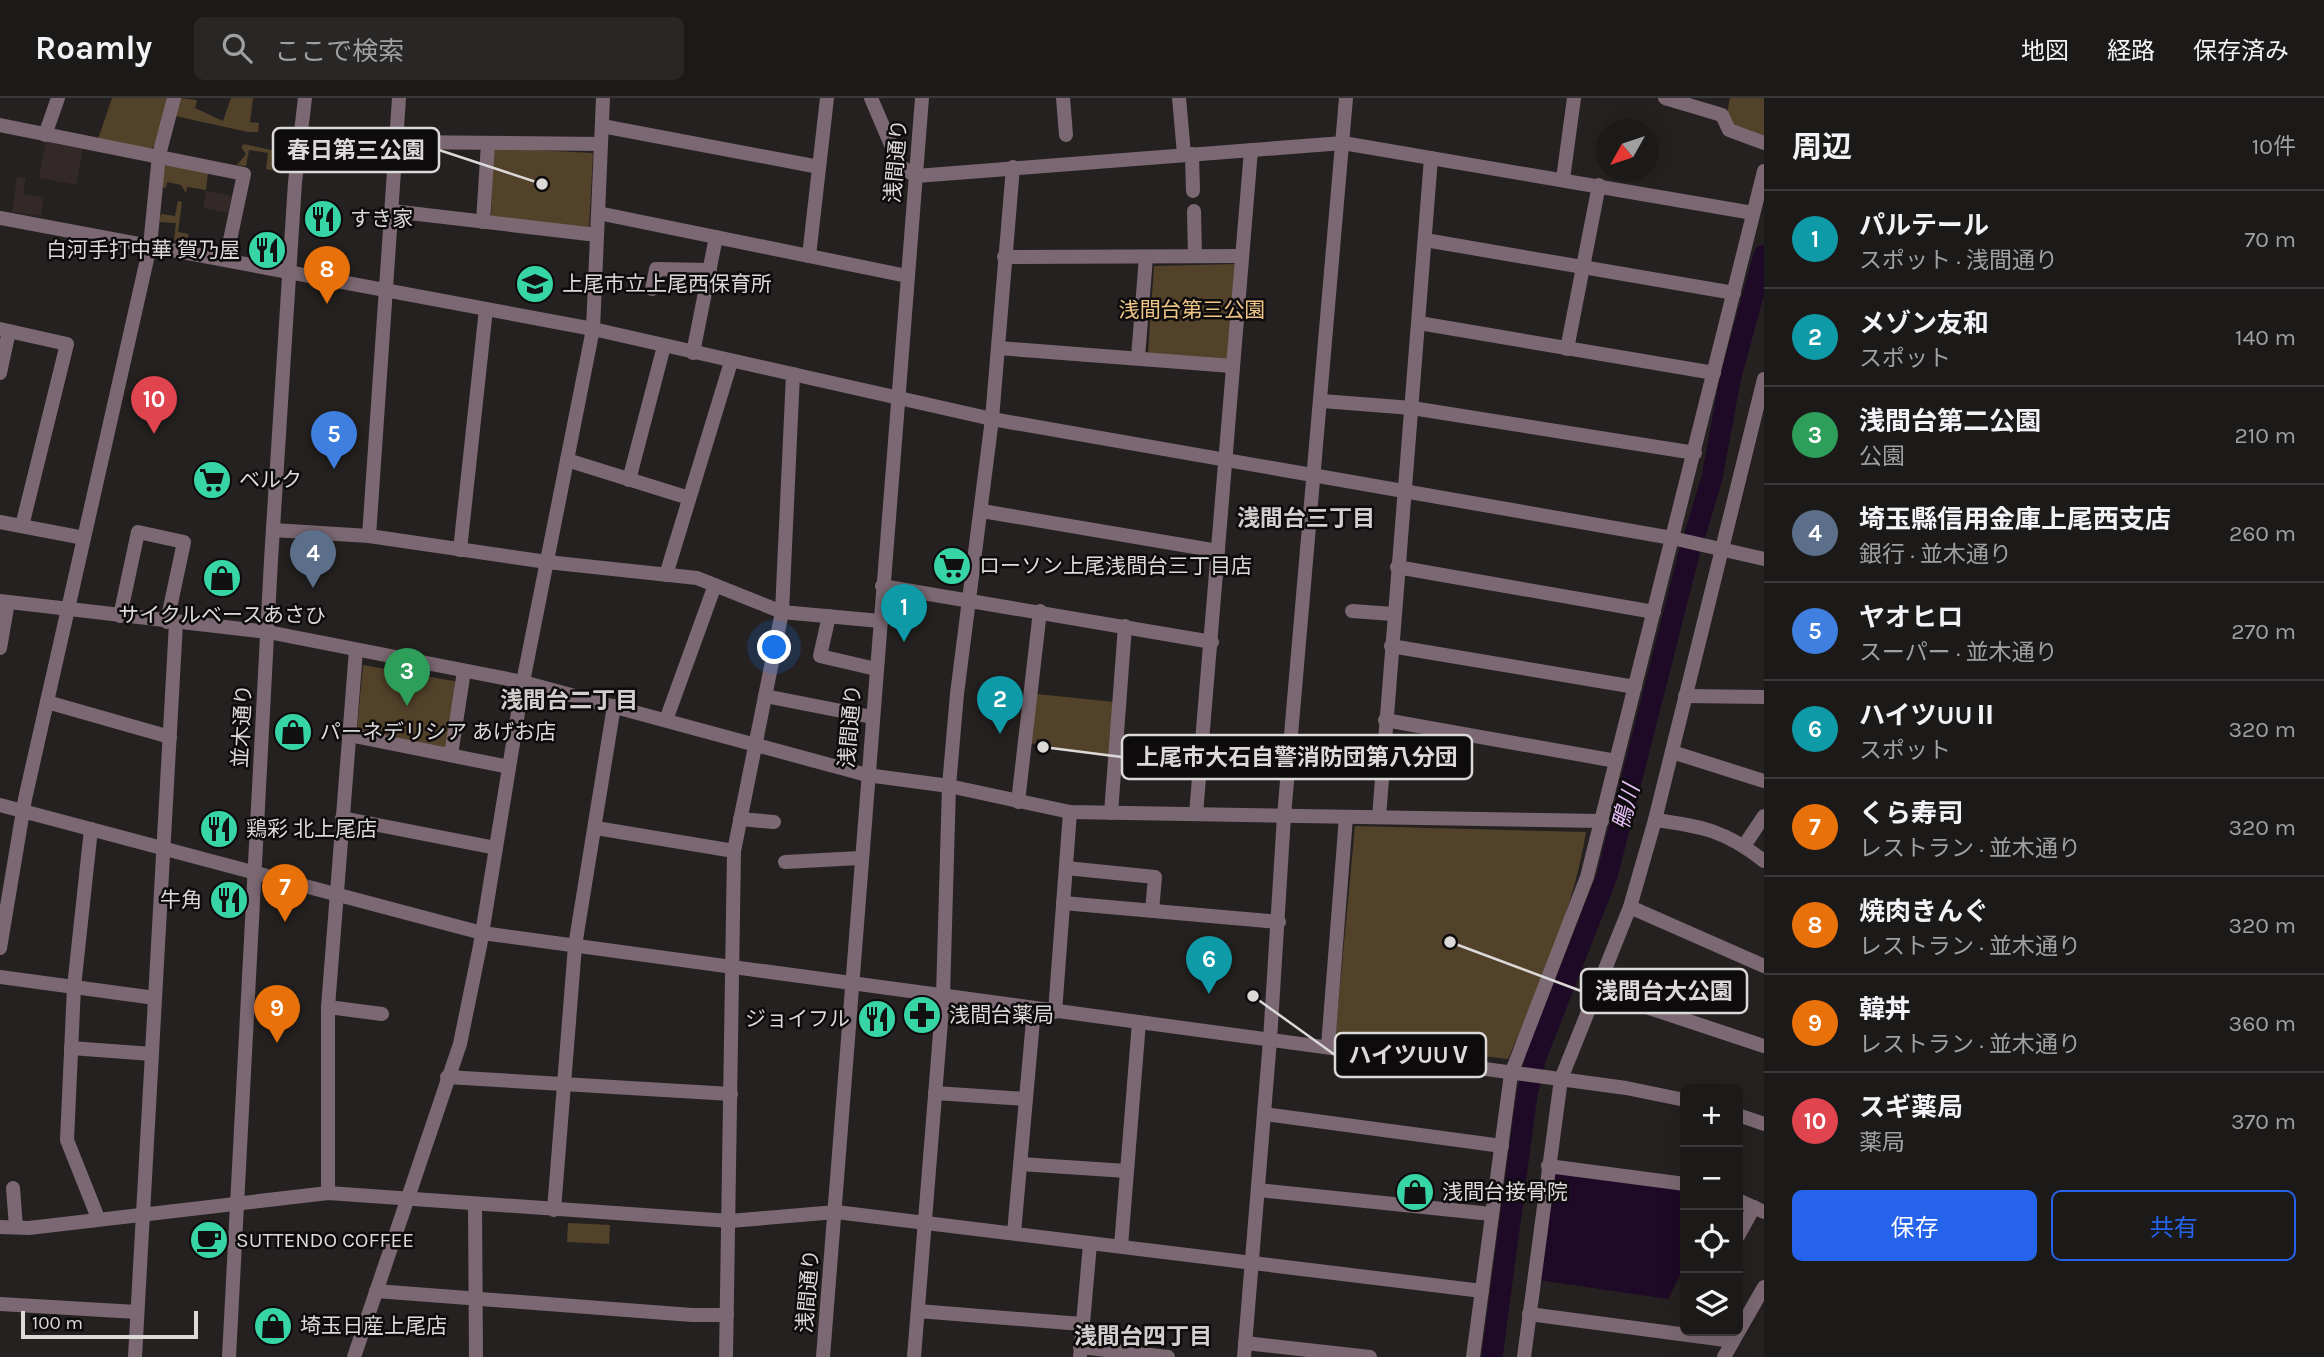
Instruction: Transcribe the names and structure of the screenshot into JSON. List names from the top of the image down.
{
  "streets": {
    "street": ["浅間通り", "並木通り"]
  },
  "districts": ["浅間台三丁目", "浅間台二丁目", "浅間台四丁目"],
  "water": ["鴨川"],
  "parks": ["浅間台第三公園"],
  "places": {
    "other": [
      "春日第三公園",
      "上尾市大石自警消防団第八分団",
      "浅間台大公園",
      "ハイツUUⅤ"
    ],
    "restaurant": [
      "すき家",
      "白河手打中華 賀乃屋",
      "鶏彩 北上尾店",
      "牛角",
      "ジョイフル"
    ],
    "school or university": ["上尾市立上尾西保育所"],
    "supermarket": ["ベルク", "ローソン上尾浅間台三丁目店"],
    "shop": [
      "サイクルベースあさひ",
      "パーネデリシア あげお店",
      "浅間台接骨院",
      "埼玉日産上尾店"
    ],
    "pharmacy": ["浅間台薬局"],
    "cafe": ["SUTTENDO COFFEE"]
  },
  "scale_bar": "100 m",
  "north": "bottom left",
  "page": {
    "header": "Roamly",
    "search": "ここで検索",
    "nav": ["地図", "経路", "保存済み"],
    "heading": ["周辺", "10件"],
    "list": [
      {
        "mark": "1",
        "name": "パルテール",
        "note": "スポット · 浅間通り",
        "value": "70 m"
      },
      {
        "mark": "2",
        "name": "メゾン友和",
        "note": "スポット",
        "value": "140 m"
      },
      {
        "mark": "3",
        "name": "浅間台第二公園",
        "note": "公園",
        "value": "210 m"
      },
      {
        "mark": "4",
        "name": "埼玉縣信用金庫上尾西支店",
        "note": "銀行 · 並木通り",
        "value": "260 m"
      },
      {
        "mark": "5",
        "name": "ヤオヒロ",
        "note": "スーパー · 並木通り",
        "value": "270 m"
      },
      {
        "mark": "6",
        "name": "ハイツUUⅡ",
        "note": "スポット",
        "value": "320 m"
      },
      {
        "mark": "7",
        "name": "くら寿司",
        "note": "レストラン · 並木通り",
        "value": "320 m"
      },
      {
        "mark": "8",
        "name": "焼肉きんぐ",
        "note": "レストラン · 並木通り",
        "value": "320 m"
      },
      {
        "mark": "9",
        "name": "韓丼",
        "note": "レストラン · 並木通り",
        "value": "360 m"
      },
      {
        "mark": "10",
        "name": "スギ薬局",
        "note": "薬局",
        "value": "370 m"
      }
    ],
    "pins": [
      "8",
      "10",
      "5",
      "4",
      "1",
      "3",
      "2",
      "7",
      "6",
      "9"
    ],
    "map_buttons": ["+", "−"],
    "buttons": ["保存", "共有"],
    "scale": "100 m"
  }
}
